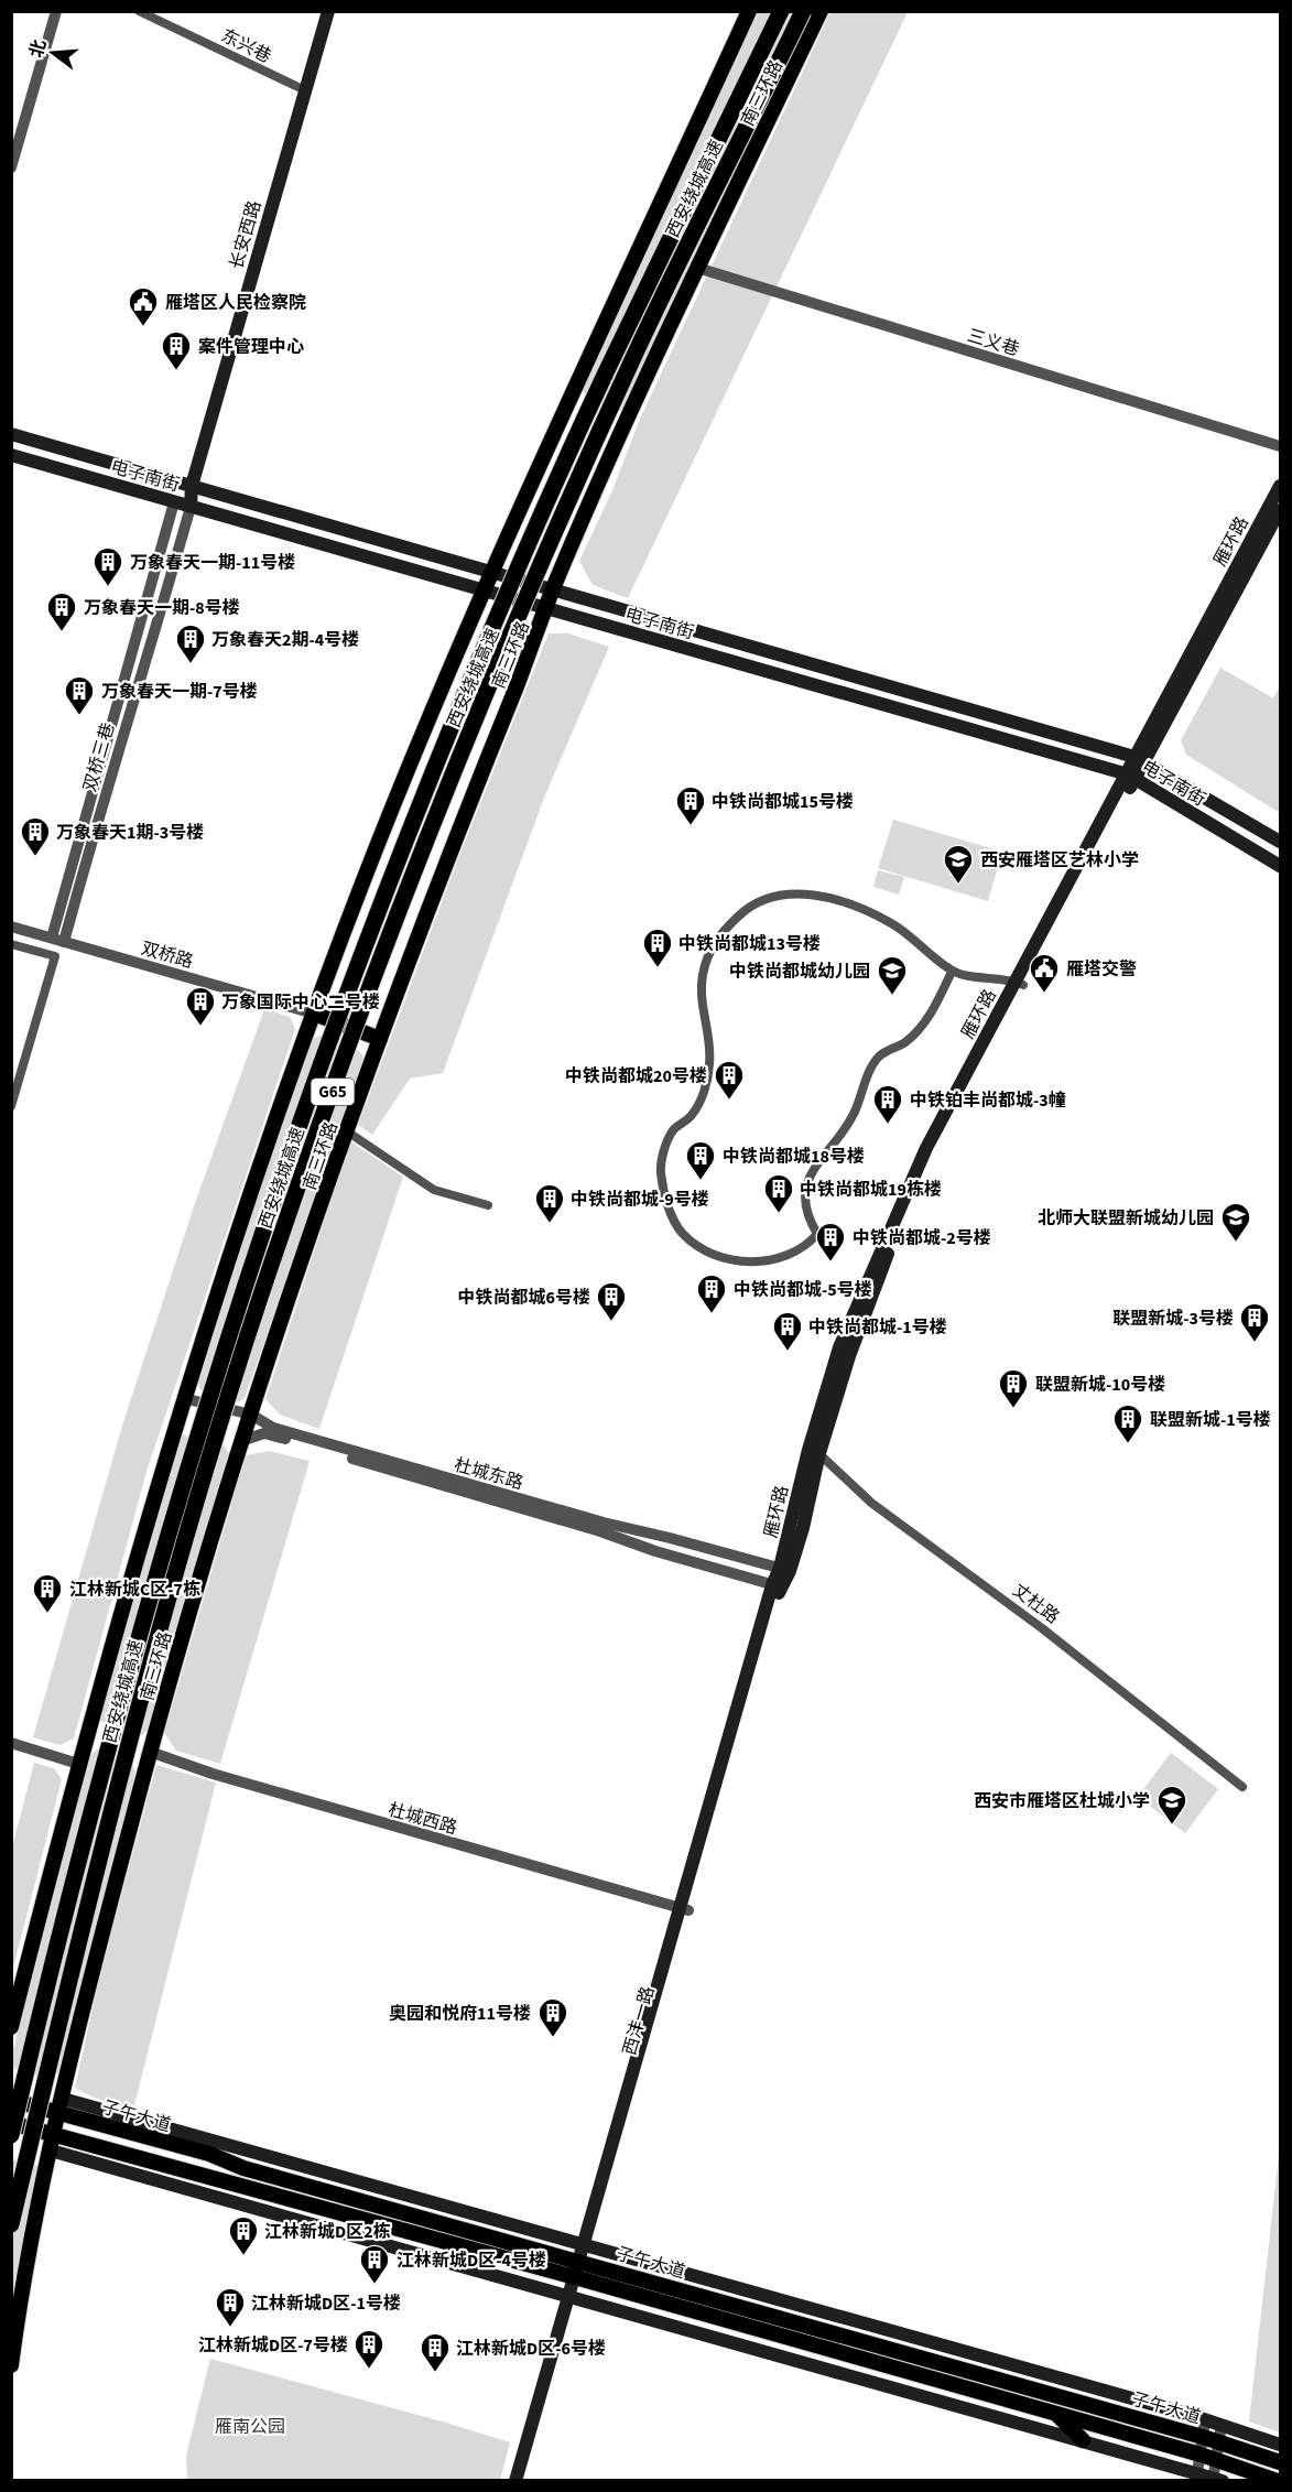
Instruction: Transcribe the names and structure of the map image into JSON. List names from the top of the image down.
{
  "streets": {
    "highway": ["西安绕城高速", "G65"],
    "main road": [
      "南三环路",
      "长安西路",
      "电子南街",
      "雁环路",
      "西沣一路",
      "子午大道"
    ],
    "street": [
      "东兴巷",
      "三义巷",
      "双桥三巷",
      "双桥路",
      "杜城东路",
      "丈杜路",
      "杜城西路"
    ]
  },
  "crossings": [
    ["东兴巷", "长安西路"],
    ["南三环路", "三义巷"],
    ["南三环路", "电子南街"],
    ["南三环路", "杜城东路"],
    ["南三环路", "杜城西路"],
    ["南三环路", "子午大道"],
    ["长安西路", "电子南街"],
    ["长安西路", "双桥三巷"],
    ["电子南街", "雁环路"],
    ["电子南街", "双桥三巷"],
    ["雁环路", "杜城东路"],
    ["雁环路", "丈杜路"],
    ["雁环路", "西沣一路"],
    ["双桥三巷", "双桥路"],
    ["杜城东路", "西沣一路"],
    ["杜城西路", "西沣一路"],
    ["西沣一路", "子午大道"]
  ],
  "parks": ["雁南公园"],
  "places": {
    "public building": ["雁塔区人民检察院", "雁塔交警"],
    "building": [
      "案件管理中心",
      "万象春天一期-11号楼",
      "万象春天一期-8号楼",
      "万象春天2期-4号楼",
      "万象春天一期-7号楼",
      "中铁尚都城15号楼",
      "万象春天1期-3号楼",
      "中铁尚都城13号楼",
      "万象国际中心二号楼",
      "中铁尚都城20号楼",
      "中铁铂丰尚都城-3幢",
      "中铁尚都城18号楼",
      "中铁尚都城19栋楼",
      "中铁尚都城-9号楼",
      "中铁尚都城-2号楼",
      "中铁尚都城-5号楼",
      "中铁尚都城6号楼",
      "联盟新城-3号楼",
      "中铁尚都城-1号楼",
      "联盟新城-10号楼",
      "联盟新城-1号楼",
      "江林新城C区-7栋",
      "奥园和悦府11号楼",
      "江林新城D区2栋",
      "江林新城D区-4号楼",
      "江林新城D区-1号楼",
      "江林新城D区-7号楼",
      "江林新城D区-6号楼"
    ],
    "school or university": [
      "西安雁塔区艺林小学",
      "中铁尚都城幼儿园",
      "北师大联盟新城幼儿园",
      "西安市雁塔区杜城小学"
    ]
  },
  "north": "left"
}
